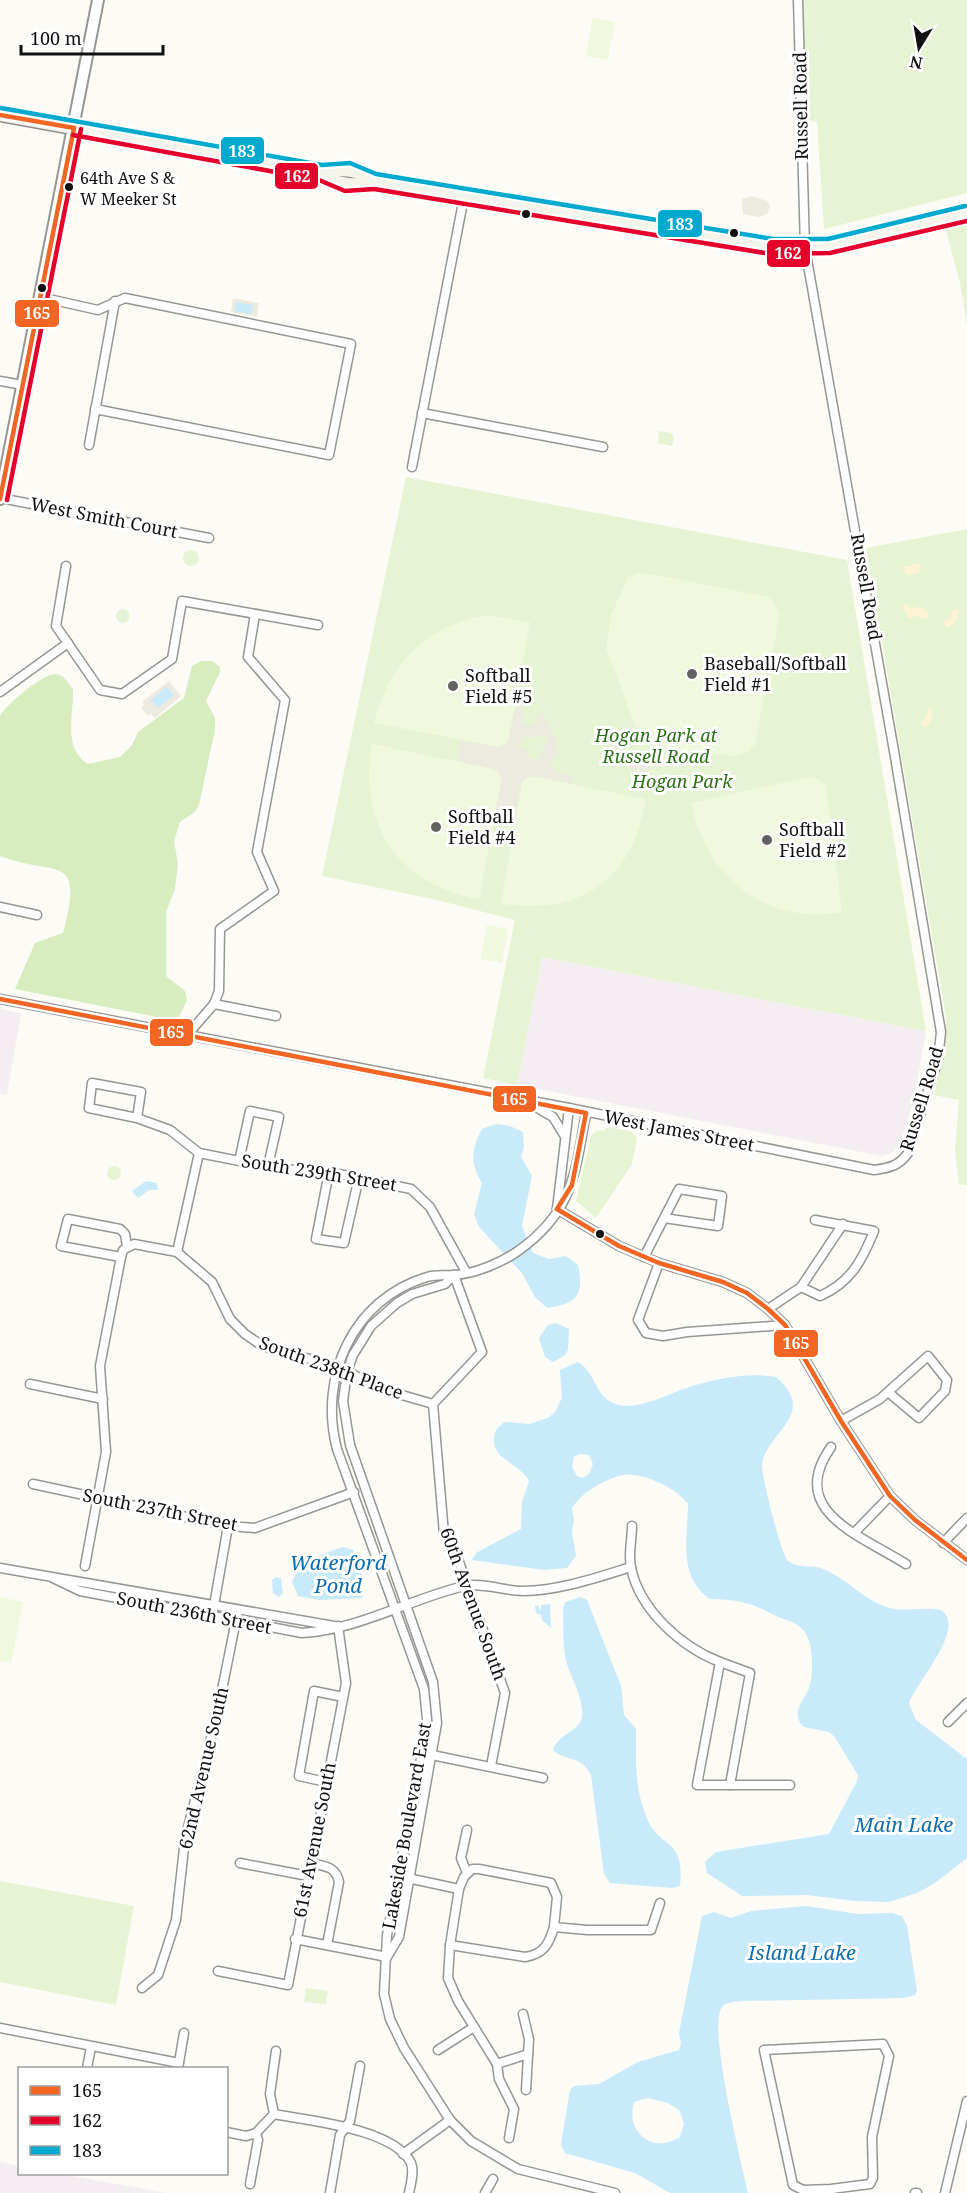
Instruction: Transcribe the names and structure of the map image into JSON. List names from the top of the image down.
{
  "streets": {
    "street": [
      "Russell Road",
      "West Smith Court",
      "West James Street",
      "South 239th Street",
      "South 238th Place",
      "South 237th Street",
      "60th Avenue South",
      "South 236th Street",
      "62nd Avenue South",
      "Lakeside Boulevard East",
      "61st Avenue South"
    ]
  },
  "crossings": [
    ["Russell Road", "West James Street"],
    ["West James Street", "Lakeside Boulevard East"],
    ["South 239th Street", "Lakeside Boulevard East"],
    ["South 238th Place", "60th Avenue South"],
    ["South 238th Place", "Lakeside Boulevard East"],
    ["South 237th Street", "Lakeside Boulevard East"],
    ["60th Avenue South", "South 236th Street"],
    ["South 236th Street", "62nd Avenue South"],
    ["South 236th Street", "Lakeside Boulevard East"],
    ["South 236th Street", "61st Avenue South"]
  ],
  "water": ["Waterford Pond", "Main Lake", "Island Lake"],
  "parks": ["Hogan Park at Russell Road", "Hogan Park"],
  "places": [
    "64th Ave S & W Meeker St",
    "Baseball/Softball Field #1",
    "Softball Field #5",
    "Softball Field #4",
    "Softball Field #2"
  ],
  "lines": ["transit line 183", "transit line 165", "transit line 162"],
  "legend": ["165", "162", "183"],
  "scale_bar": "100 m",
  "north": "bottom"
}
